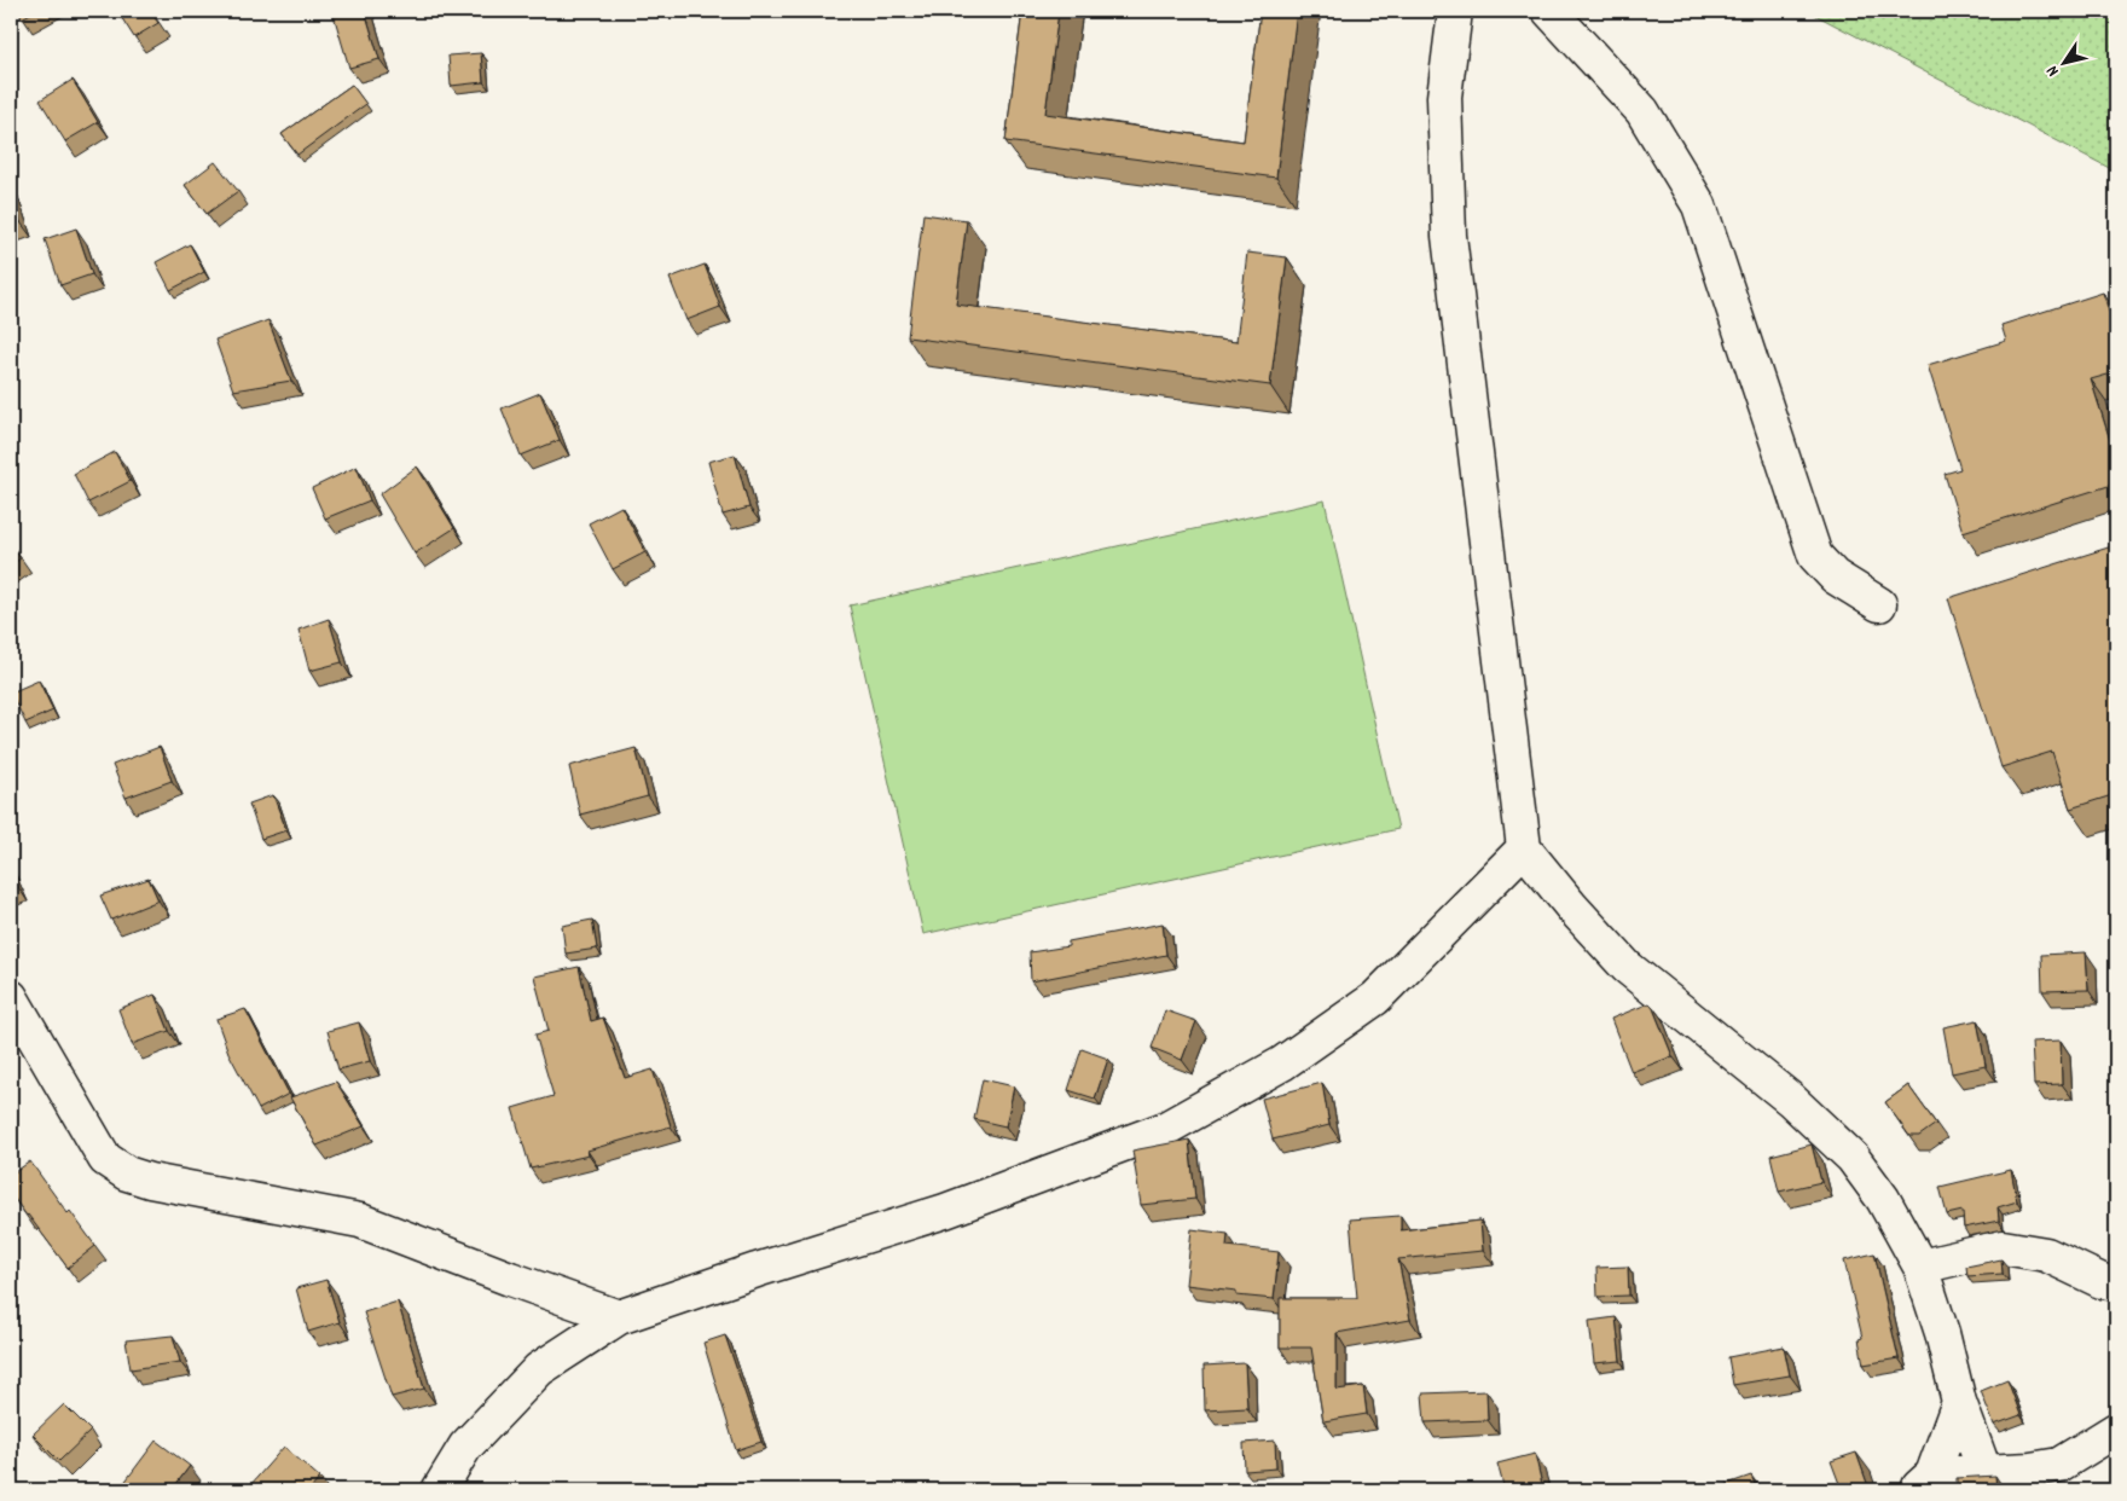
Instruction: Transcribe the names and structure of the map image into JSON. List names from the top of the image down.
{
  "north": "bottom left"
}
